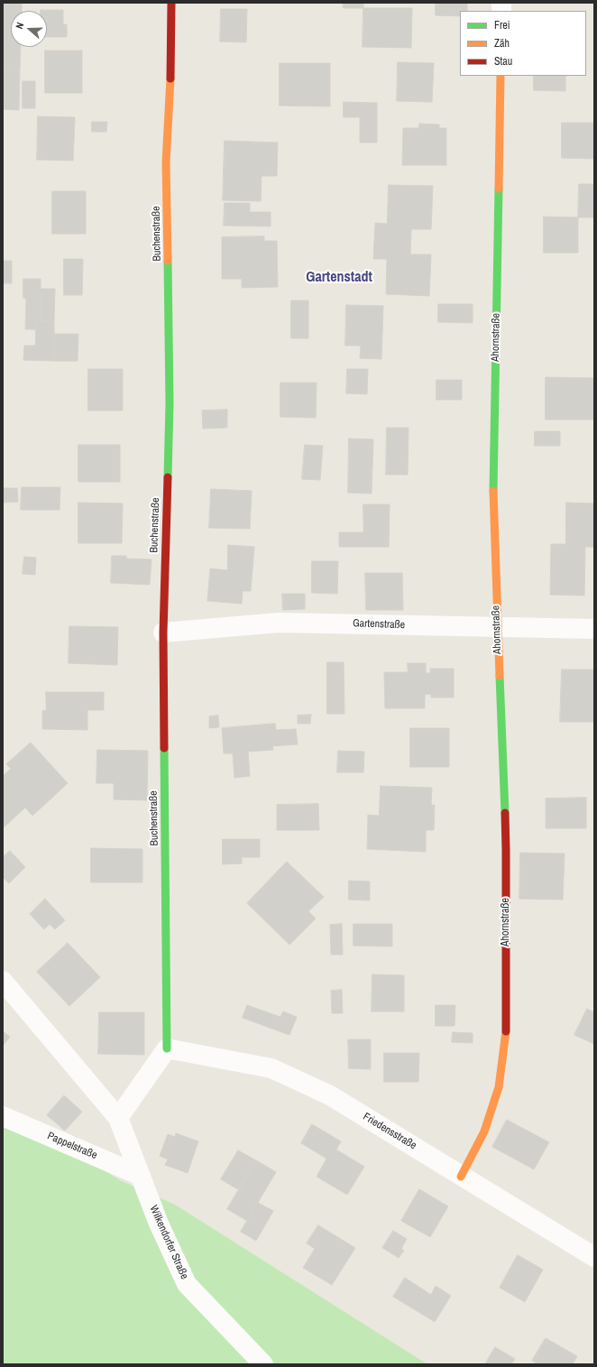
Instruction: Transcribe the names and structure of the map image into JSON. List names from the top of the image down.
{
  "streets": {
    "street": [
      "Buchenstraße",
      "Ahornstraße",
      "Gartenstraße",
      "Friedensstraße",
      "Pappelstraße",
      "Wilkendorfer Straße"
    ]
  },
  "crossings": [
    ["Buchenstraße", "Gartenstraße"],
    ["Buchenstraße", "Friedensstraße"],
    ["Ahornstraße", "Gartenstraße"],
    ["Ahornstraße", "Friedensstraße"],
    ["Pappelstraße", "Wilkendorfer Straße"]
  ],
  "districts": ["Gartenstadt"],
  "legend": ["Frei", "Zäh", "Stau"],
  "north": "left"
}
